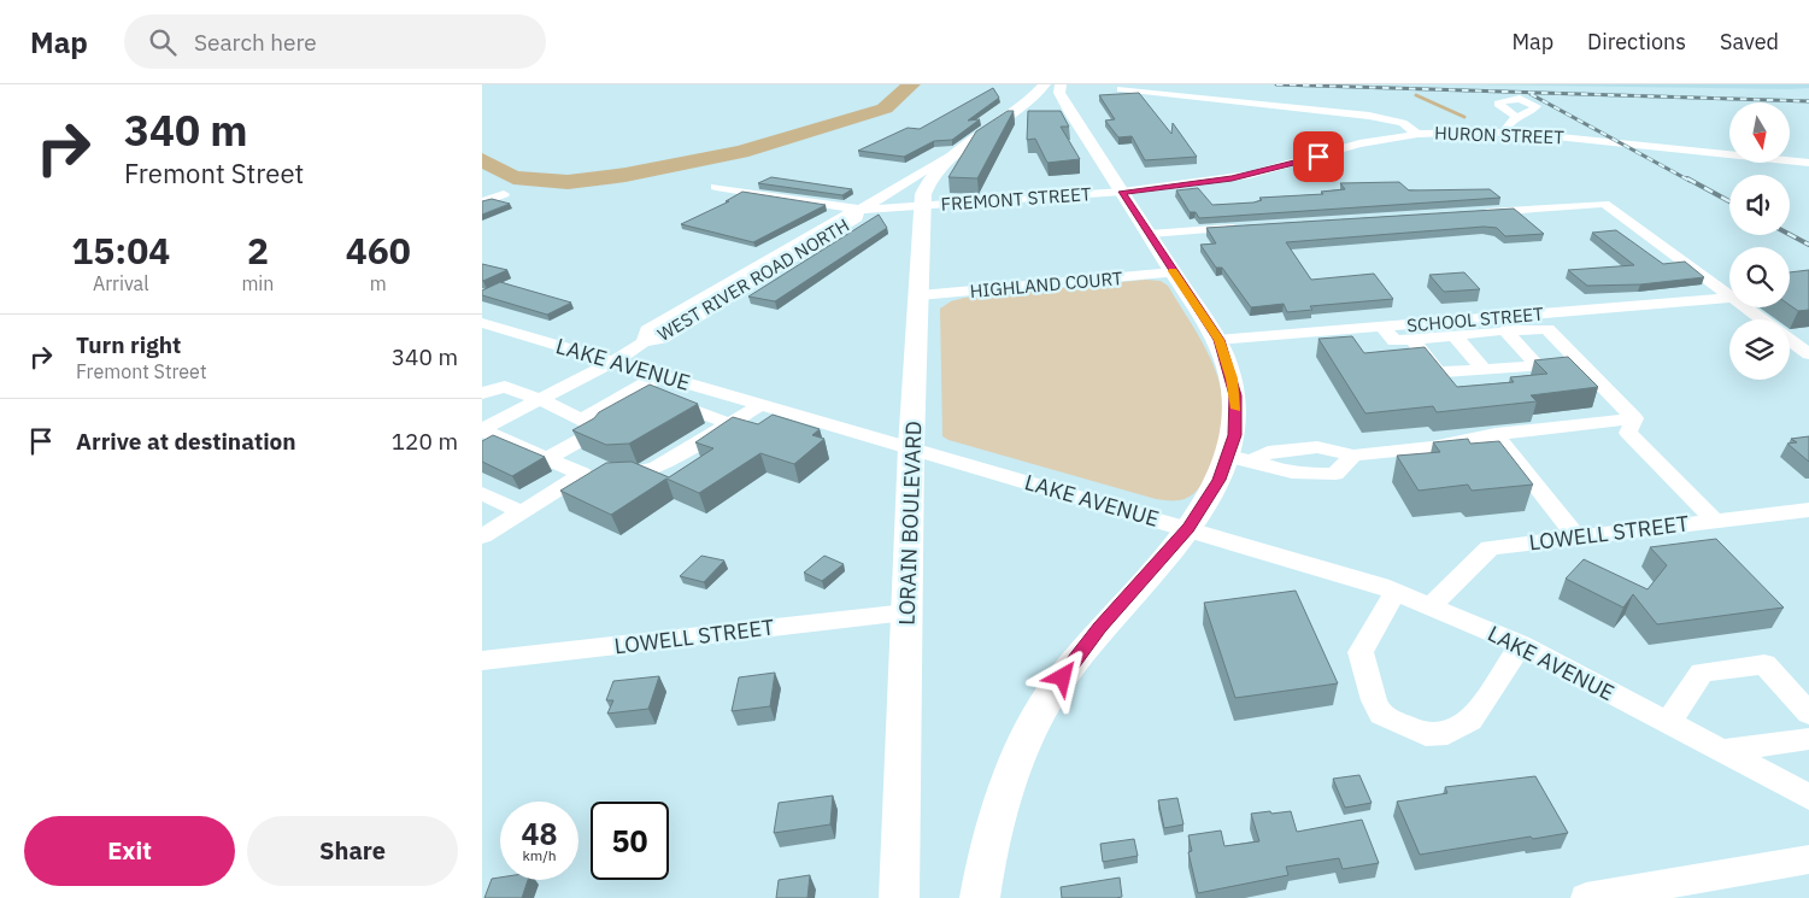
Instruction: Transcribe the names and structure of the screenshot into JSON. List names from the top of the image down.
{
  "streets": {
    "main road": ["WEST RIVER ROAD NORTH", "LORAIN BOULEVARD"],
    "street": [
      "HURON STREET",
      "FREMONT STREET",
      "HIGHLAND COURT",
      "SCHOOL STREET",
      "LAKE AVENUE",
      "LOWELL STREET"
    ]
  },
  "crossings": [
    ["HURON STREET", "FREMONT STREET"],
    ["FREMONT STREET", "WEST RIVER ROAD NORTH"],
    ["FREMONT STREET", "LORAIN BOULEVARD"],
    ["WEST RIVER ROAD NORTH", "LAKE AVENUE"],
    ["WEST RIVER ROAD NORTH", "LORAIN BOULEVARD"],
    ["HIGHLAND COURT", "LORAIN BOULEVARD"],
    ["LAKE AVENUE", "LORAIN BOULEVARD"],
    ["LAKE AVENUE", "LOWELL STREET"],
    ["LORAIN BOULEVARD", "LOWELL STREET"]
  ],
  "north": "bottom",
  "page": {
    "header": "Map",
    "search": "Search here",
    "nav": ["Map", "Directions", "Saved"],
    "turn": ["340 m", "Fremont Street"],
    "eta": [
      "15:04",
      "Arrival",
      "2",
      "min",
      "460",
      "m"
    ],
    "list": [
      {
        "name": "Turn right",
        "note": "Fremont Street",
        "value": "340 m"
      },
      {
        "name": "Arrive at destination",
        "value": "120 m"
      }
    ],
    "speed": "48 km/h",
    "limit": "50",
    "buttons": ["Exit", "Share"]
  }
}
